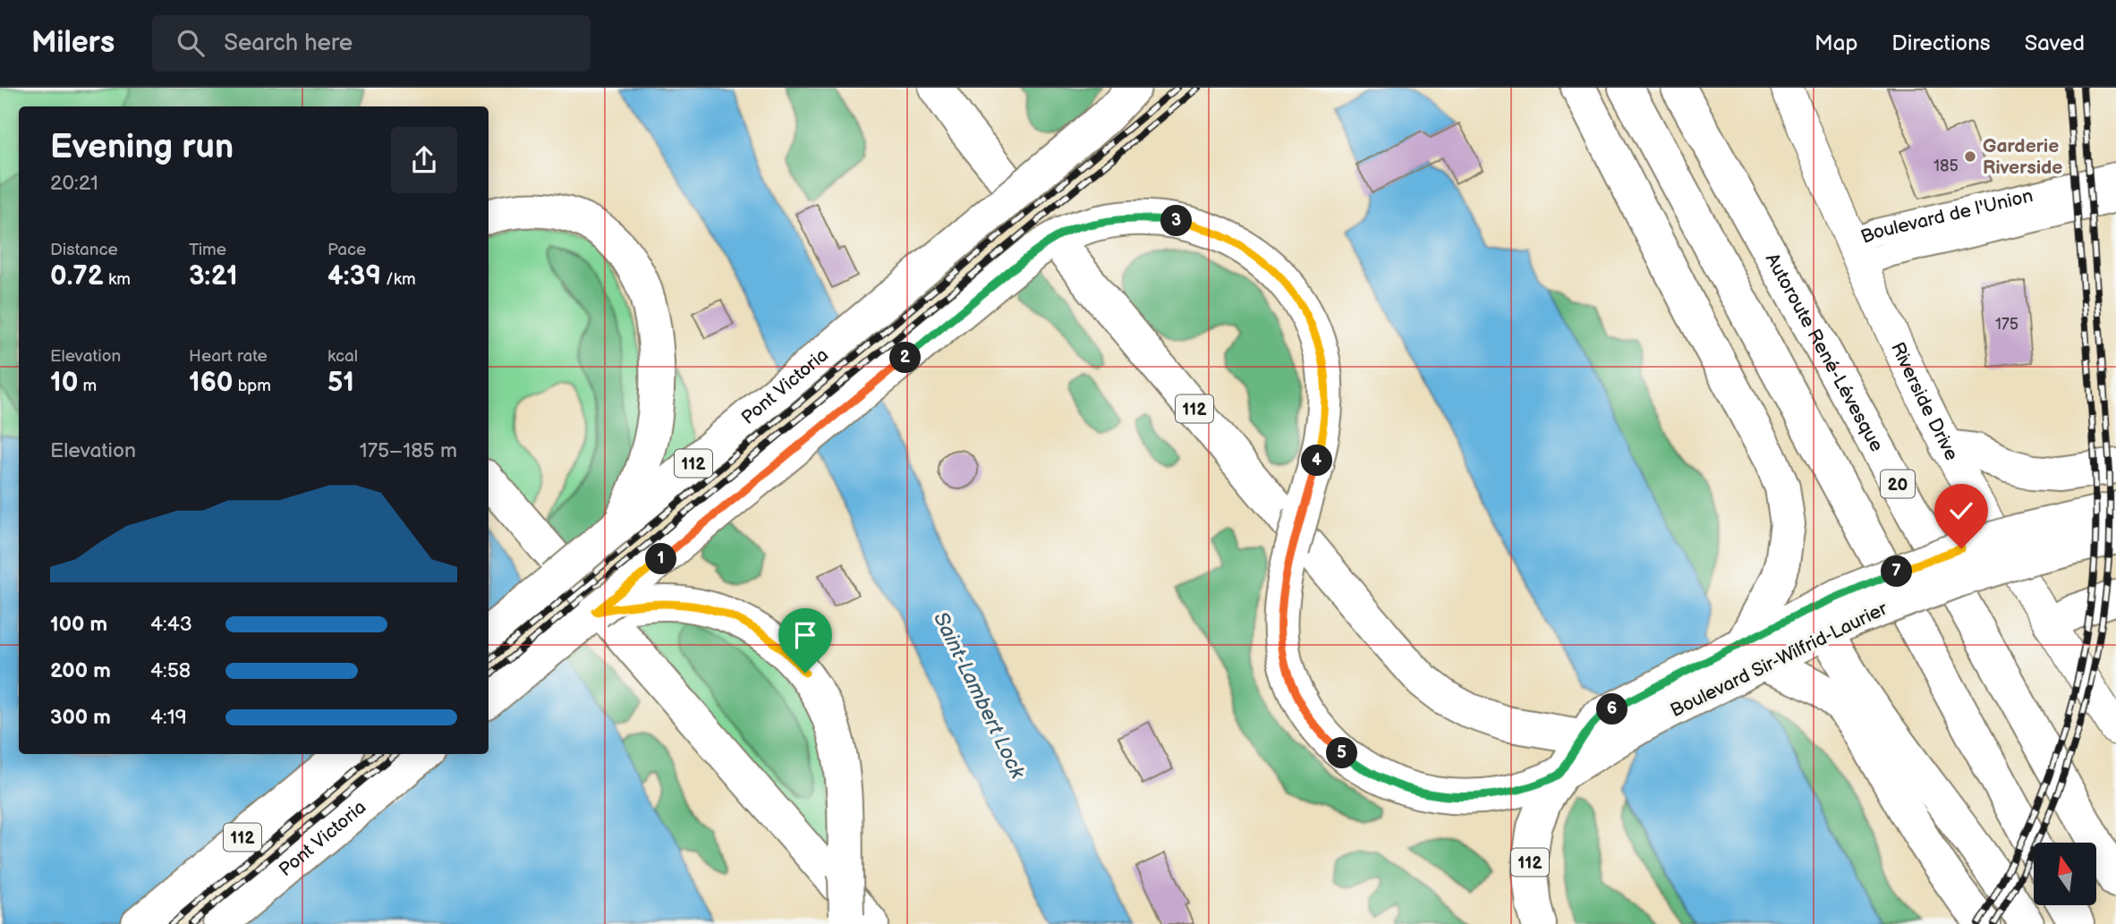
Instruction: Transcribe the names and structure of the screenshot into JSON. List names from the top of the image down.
{
  "streets": {
    "main road": [
      "Autoroute René-Lévesque",
      "Pont Victoria",
      "112",
      "20",
      "Boulevard Sir-Wilfrid-Laurier"
    ],
    "street": ["Boulevard de l'Union", "Riverside Drive"]
  },
  "crossings": [
    ["Boulevard de l'Union", "Riverside Drive"],
    ["112", "Boulevard Sir-Wilfrid-Laurier"]
  ],
  "water": ["Saint-Lambert Lock"],
  "places": ["Garderie Riverside"],
  "house_numbers": ["185", "175"],
  "north": "top",
  "page": {
    "header": "Milers",
    "search": "Search here",
    "nav": ["Map", "Directions", "Saved"],
    "heading": ["Evening run", "20:21"],
    "pins": [
      "3",
      "2",
      "4",
      "1",
      "7",
      "6",
      "5"
    ],
    "stats": [
      ["Distance", "0.72 km"],
      ["Time", "3:21"],
      ["Pace", "4:39 /km"],
      ["Elevation", "10 m"],
      ["Heart rate", "160 bpm"],
      ["kcal", "51"]
    ],
    "chart": ["Elevation", "175–185 m"],
    "list": [
      {
        "name": "100 m",
        "note": "4:43"
      },
      {
        "name": "200 m",
        "note": "4:58"
      },
      {
        "name": "300 m",
        "note": "4:19"
      }
    ]
  }
}
